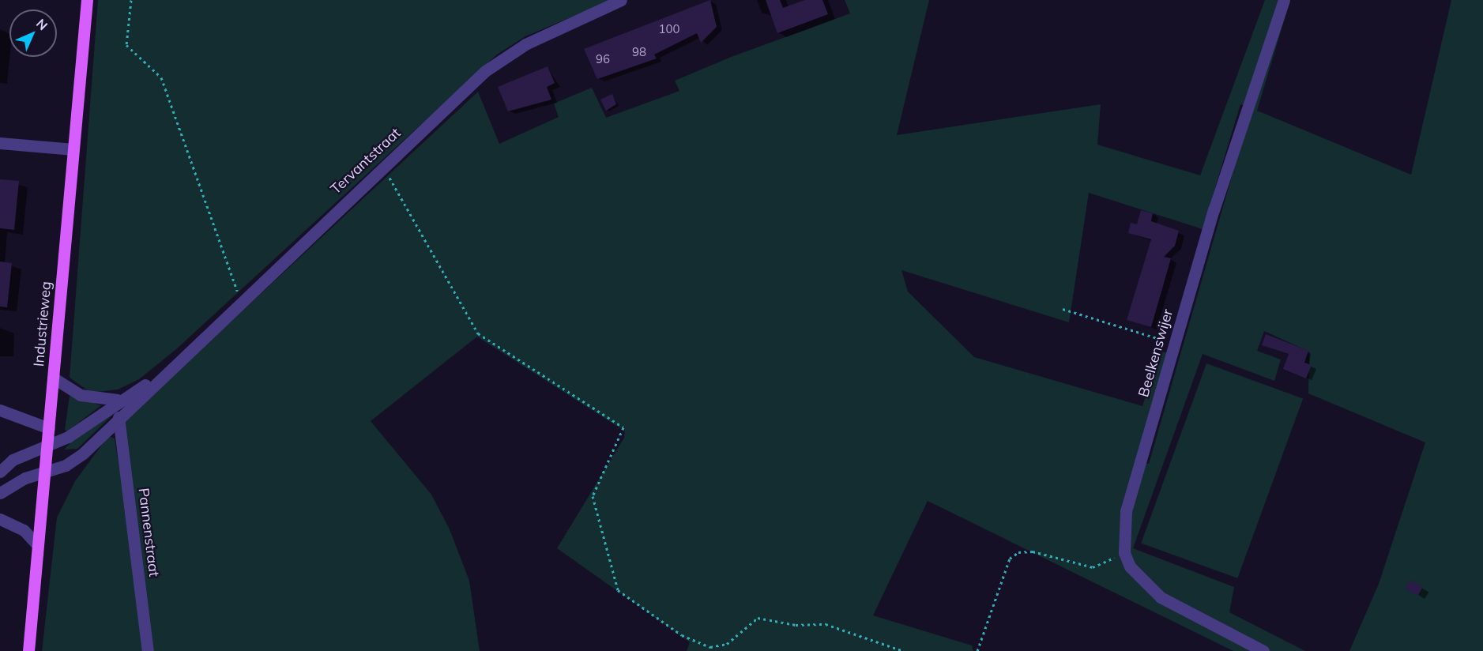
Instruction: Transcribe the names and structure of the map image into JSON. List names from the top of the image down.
{
  "streets": {
    "main road": ["Industrieweg"],
    "street": ["Tervantstraat", "Beelkenswijer", "Pannenstraat"]
  },
  "crossings": [
    ["Tervantstraat", "Industrieweg"],
    ["Tervantstraat", "Pannenstraat"]
  ],
  "house_numbers": ["100", "98", "96"],
  "north": "top right"
}
